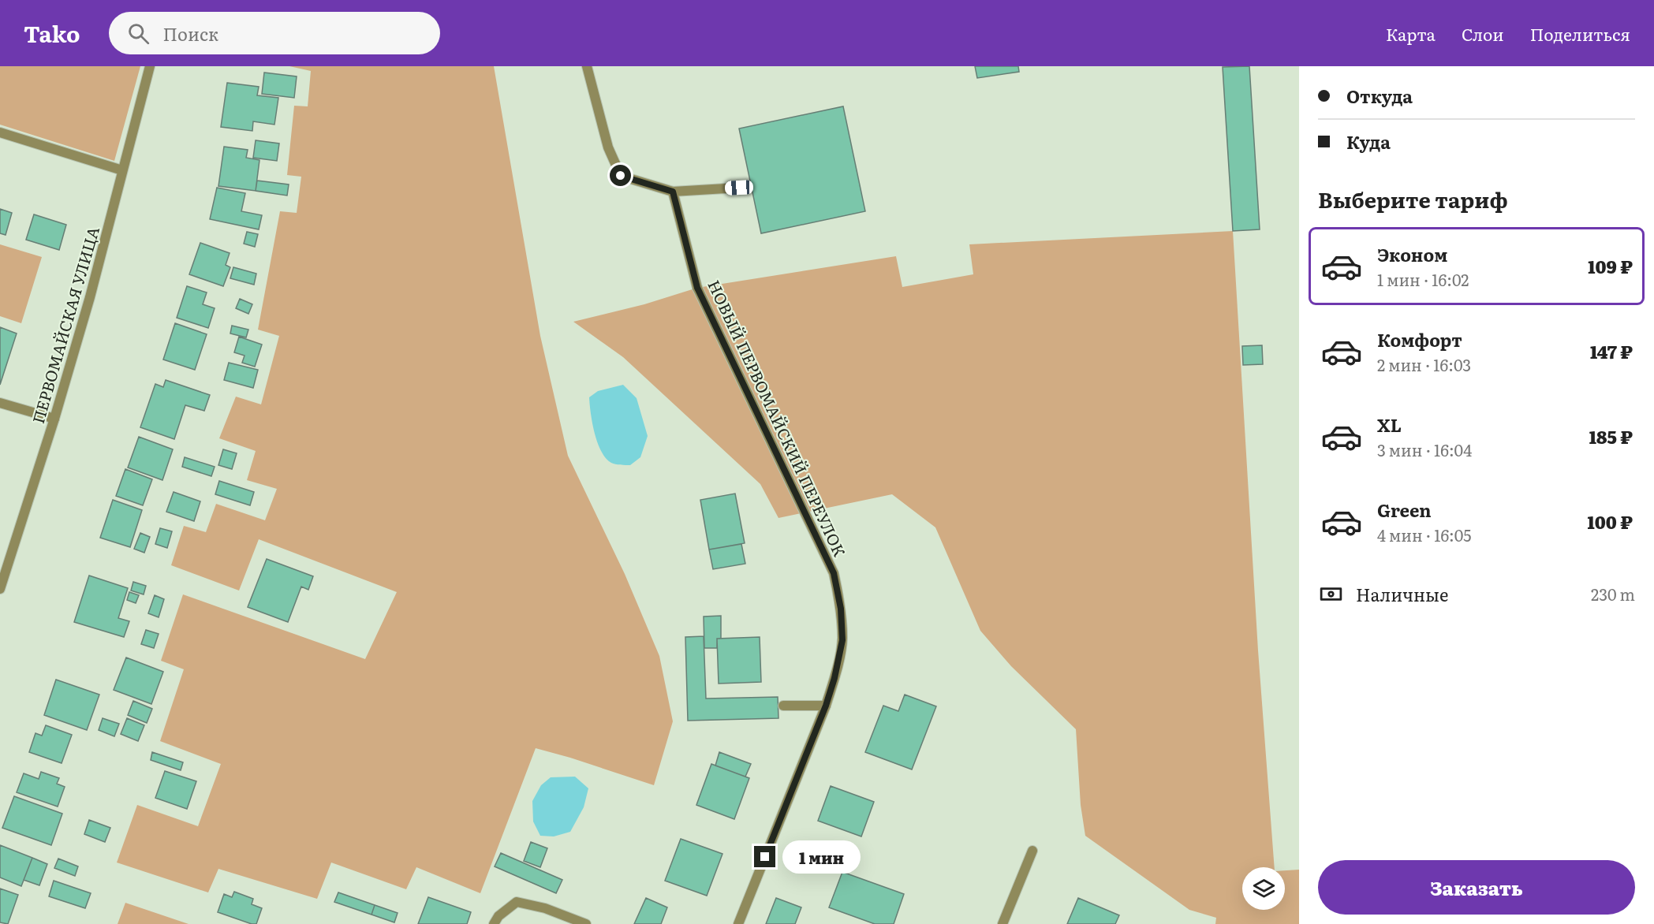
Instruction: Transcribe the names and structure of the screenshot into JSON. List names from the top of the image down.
{
  "streets": {
    "street": ["ПЕРВОМАЙСКАЯ УЛИЦА", "НОВЫЙ ПЕРВОМАЙСКИЙ ПЕРЕУЛОК"]
  },
  "page": {
    "header": "Tako",
    "search": "Поиск",
    "nav": ["Карта", "Слои", "Поделиться"],
    "banner": ["Откуда", "Куда"],
    "heading": "Выберите тариф",
    "list": [
      {
        "name": "Эконом",
        "note": "1 мин · 16:02",
        "value": "109 ₽"
      },
      {
        "name": "Комфорт",
        "note": "2 мин · 16:03",
        "value": "147 ₽"
      },
      {
        "name": "XL",
        "note": "3 мин · 16:04",
        "value": "185 ₽"
      },
      {
        "name": "Green",
        "note": "4 мин · 16:05",
        "value": "100 ₽"
      }
    ],
    "pay": ["Наличные", "230 m"],
    "bubble": "1 мин",
    "buttons": "Заказать"
  }
}
